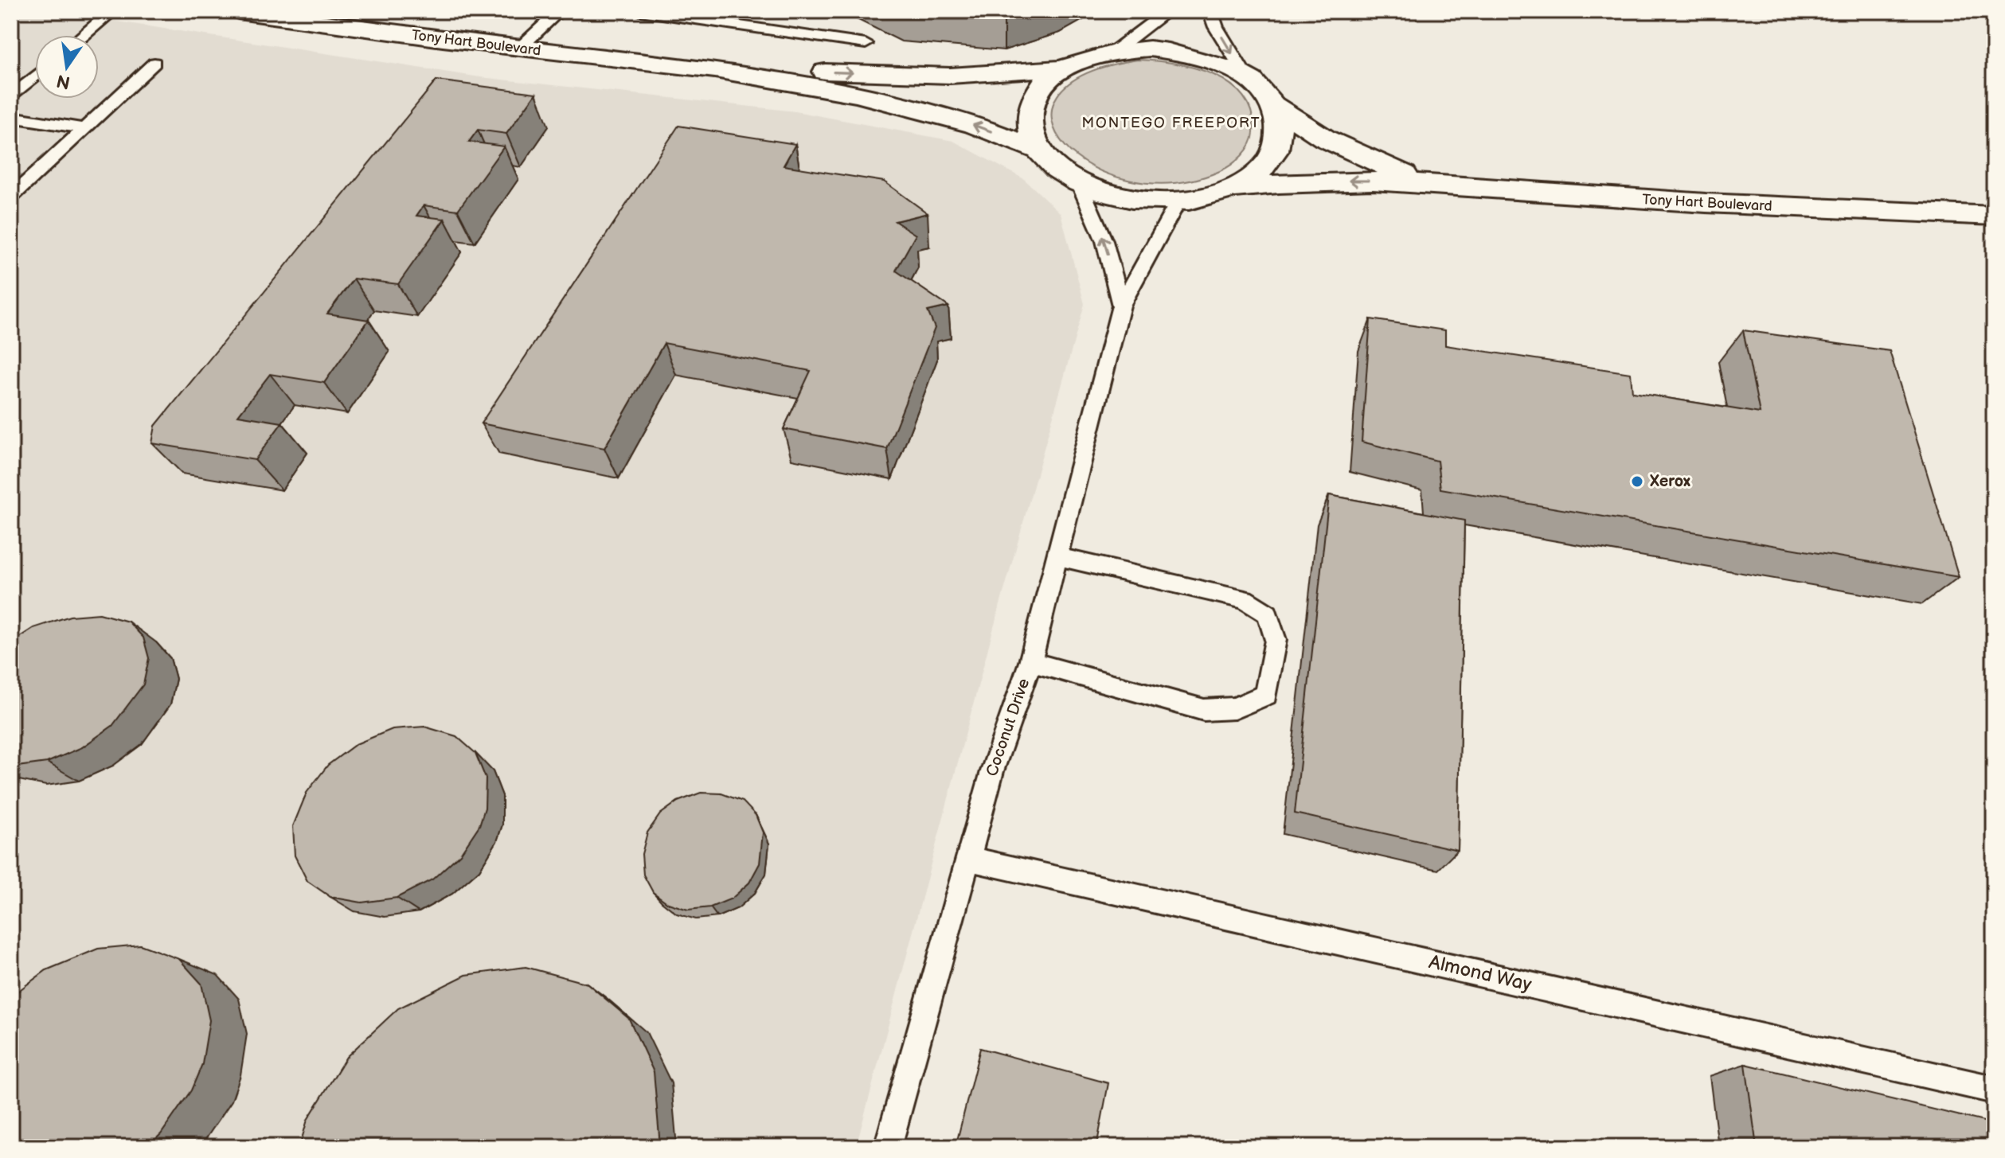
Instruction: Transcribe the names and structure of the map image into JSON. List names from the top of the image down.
{
  "streets": {
    "street": ["Tony Hart Boulevard"],
    "lane": ["Coconut Drive", "Almond Way"]
  },
  "crossings": [
    ["Tony Hart Boulevard", "Coconut Drive"],
    ["Coconut Drive", "Almond Way"]
  ],
  "districts": ["MONTEGO FREEPORT"],
  "places": ["Xerox"],
  "north": "bottom"
}
